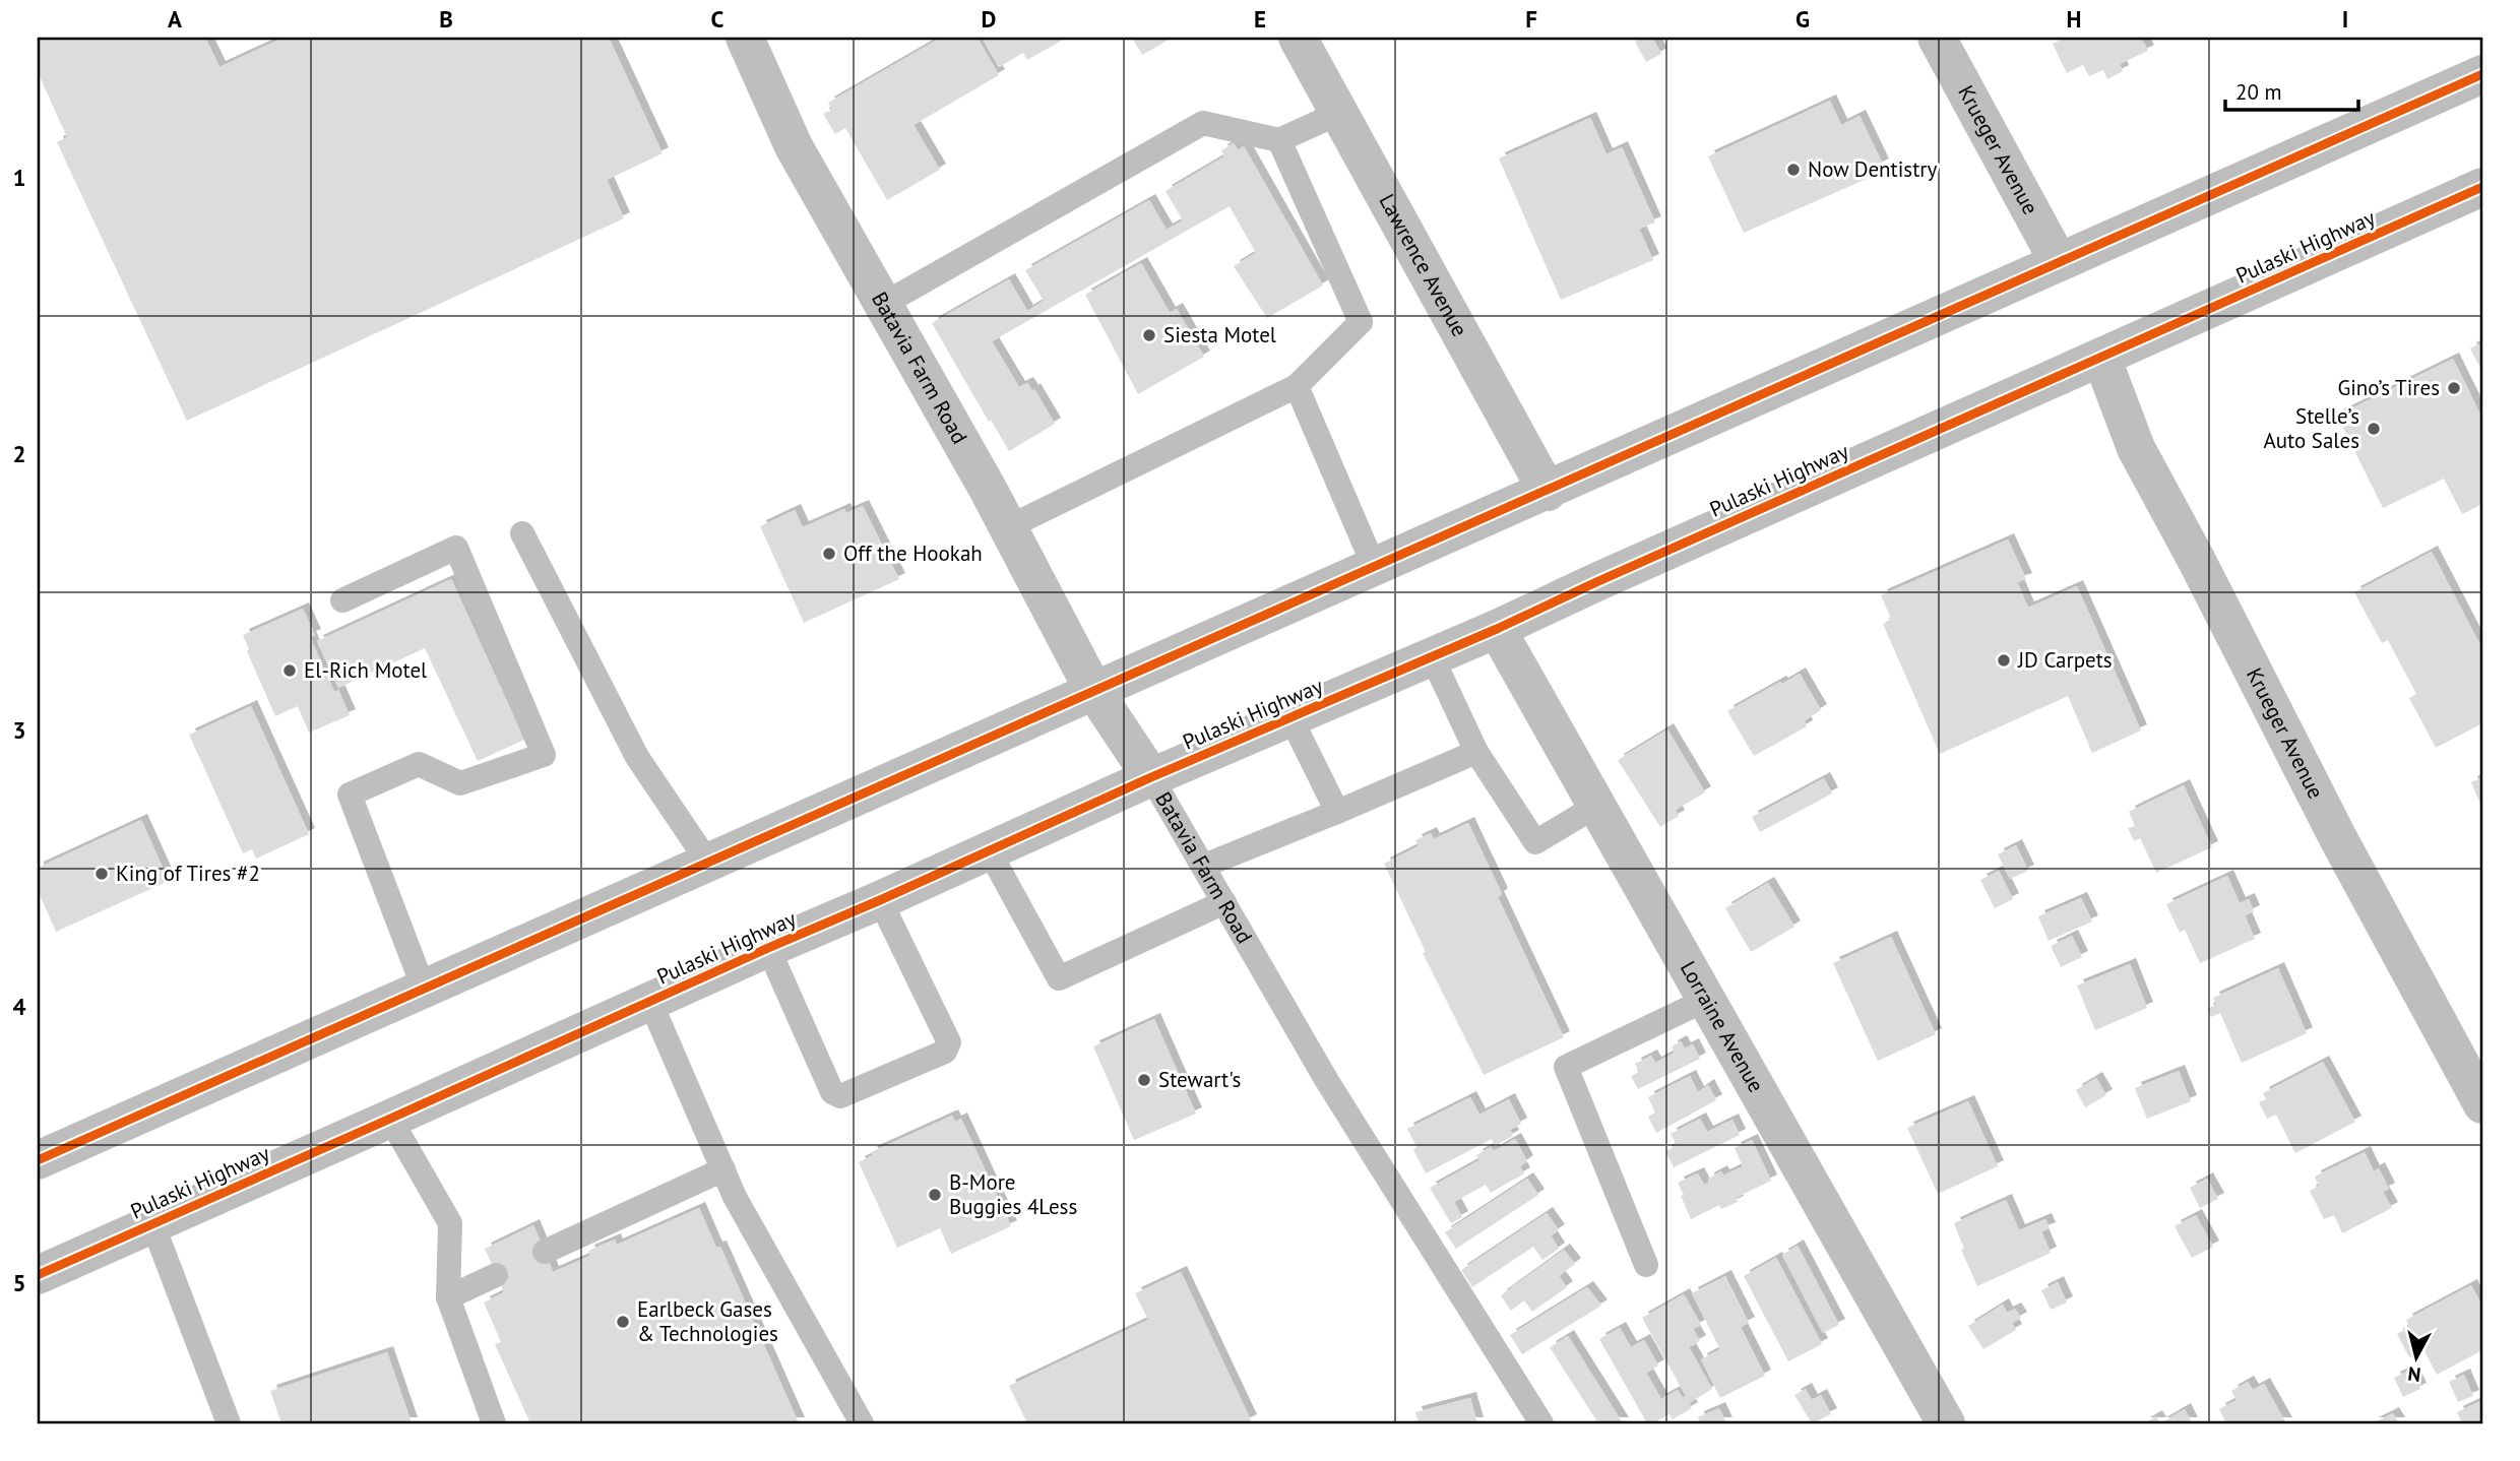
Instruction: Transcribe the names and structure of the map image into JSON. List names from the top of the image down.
{
  "streets": {
    "highway": ["Pulaski Highway"],
    "street": [
      "Krueger Avenue",
      "Lawrence Avenue",
      "Batavia Farm Road",
      "Lorraine Avenue"
    ]
  },
  "crossings": [
    ["Krueger Avenue", "Pulaski Highway"],
    ["Pulaski Highway", "Batavia Farm Road"],
    ["Pulaski Highway", "Lorraine Avenue"]
  ],
  "places": [
    "Now Dentistry",
    "Siesta Motel",
    "Gino’s Tires",
    "Stelle’s Auto Sales",
    "Off the Hookah",
    "JD Carpets",
    "El-Rich Motel",
    "King of Tires #2",
    "Stewart's",
    "B-More Buggies 4Less",
    "Earlbeck Gases & Technologies"
  ],
  "scale_bar": "20 m",
  "north": "bottom",
  "grid": {
    "columns": [
      "A",
      "B",
      "C",
      "D",
      "E",
      "F",
      "G",
      "H",
      "I"
    ],
    "rows": [
      "1",
      "2",
      "3",
      "4",
      "5"
    ]
  }
}
